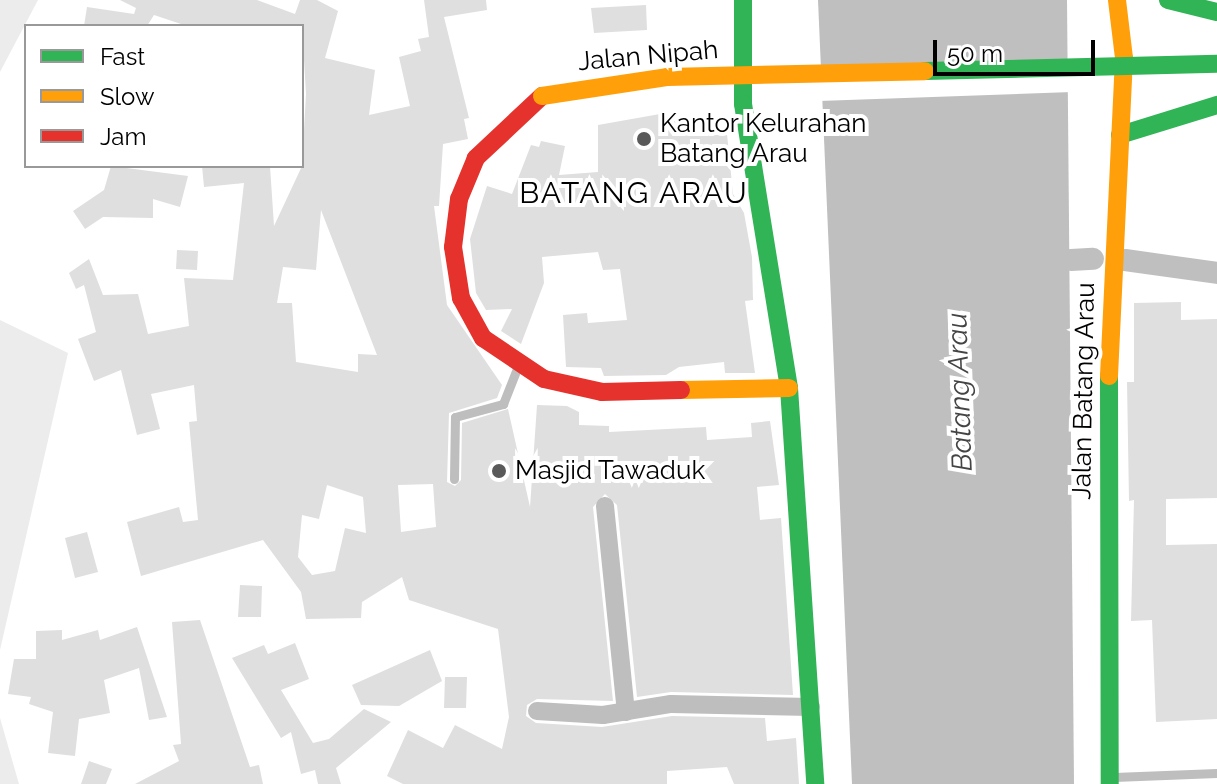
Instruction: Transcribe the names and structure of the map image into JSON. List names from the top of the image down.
{
  "streets": {
    "street": ["Jalan Nipah", "Jalan Batang Arau"]
  },
  "districts": ["BATANG ARAU"],
  "water": ["Batang Arau"],
  "places": ["Kantor Kelurahan Batang Arau", "Masjid Tawaduk"],
  "legend": ["Fast", "Slow", "Jam"],
  "scale_bar": "50 m"
}
